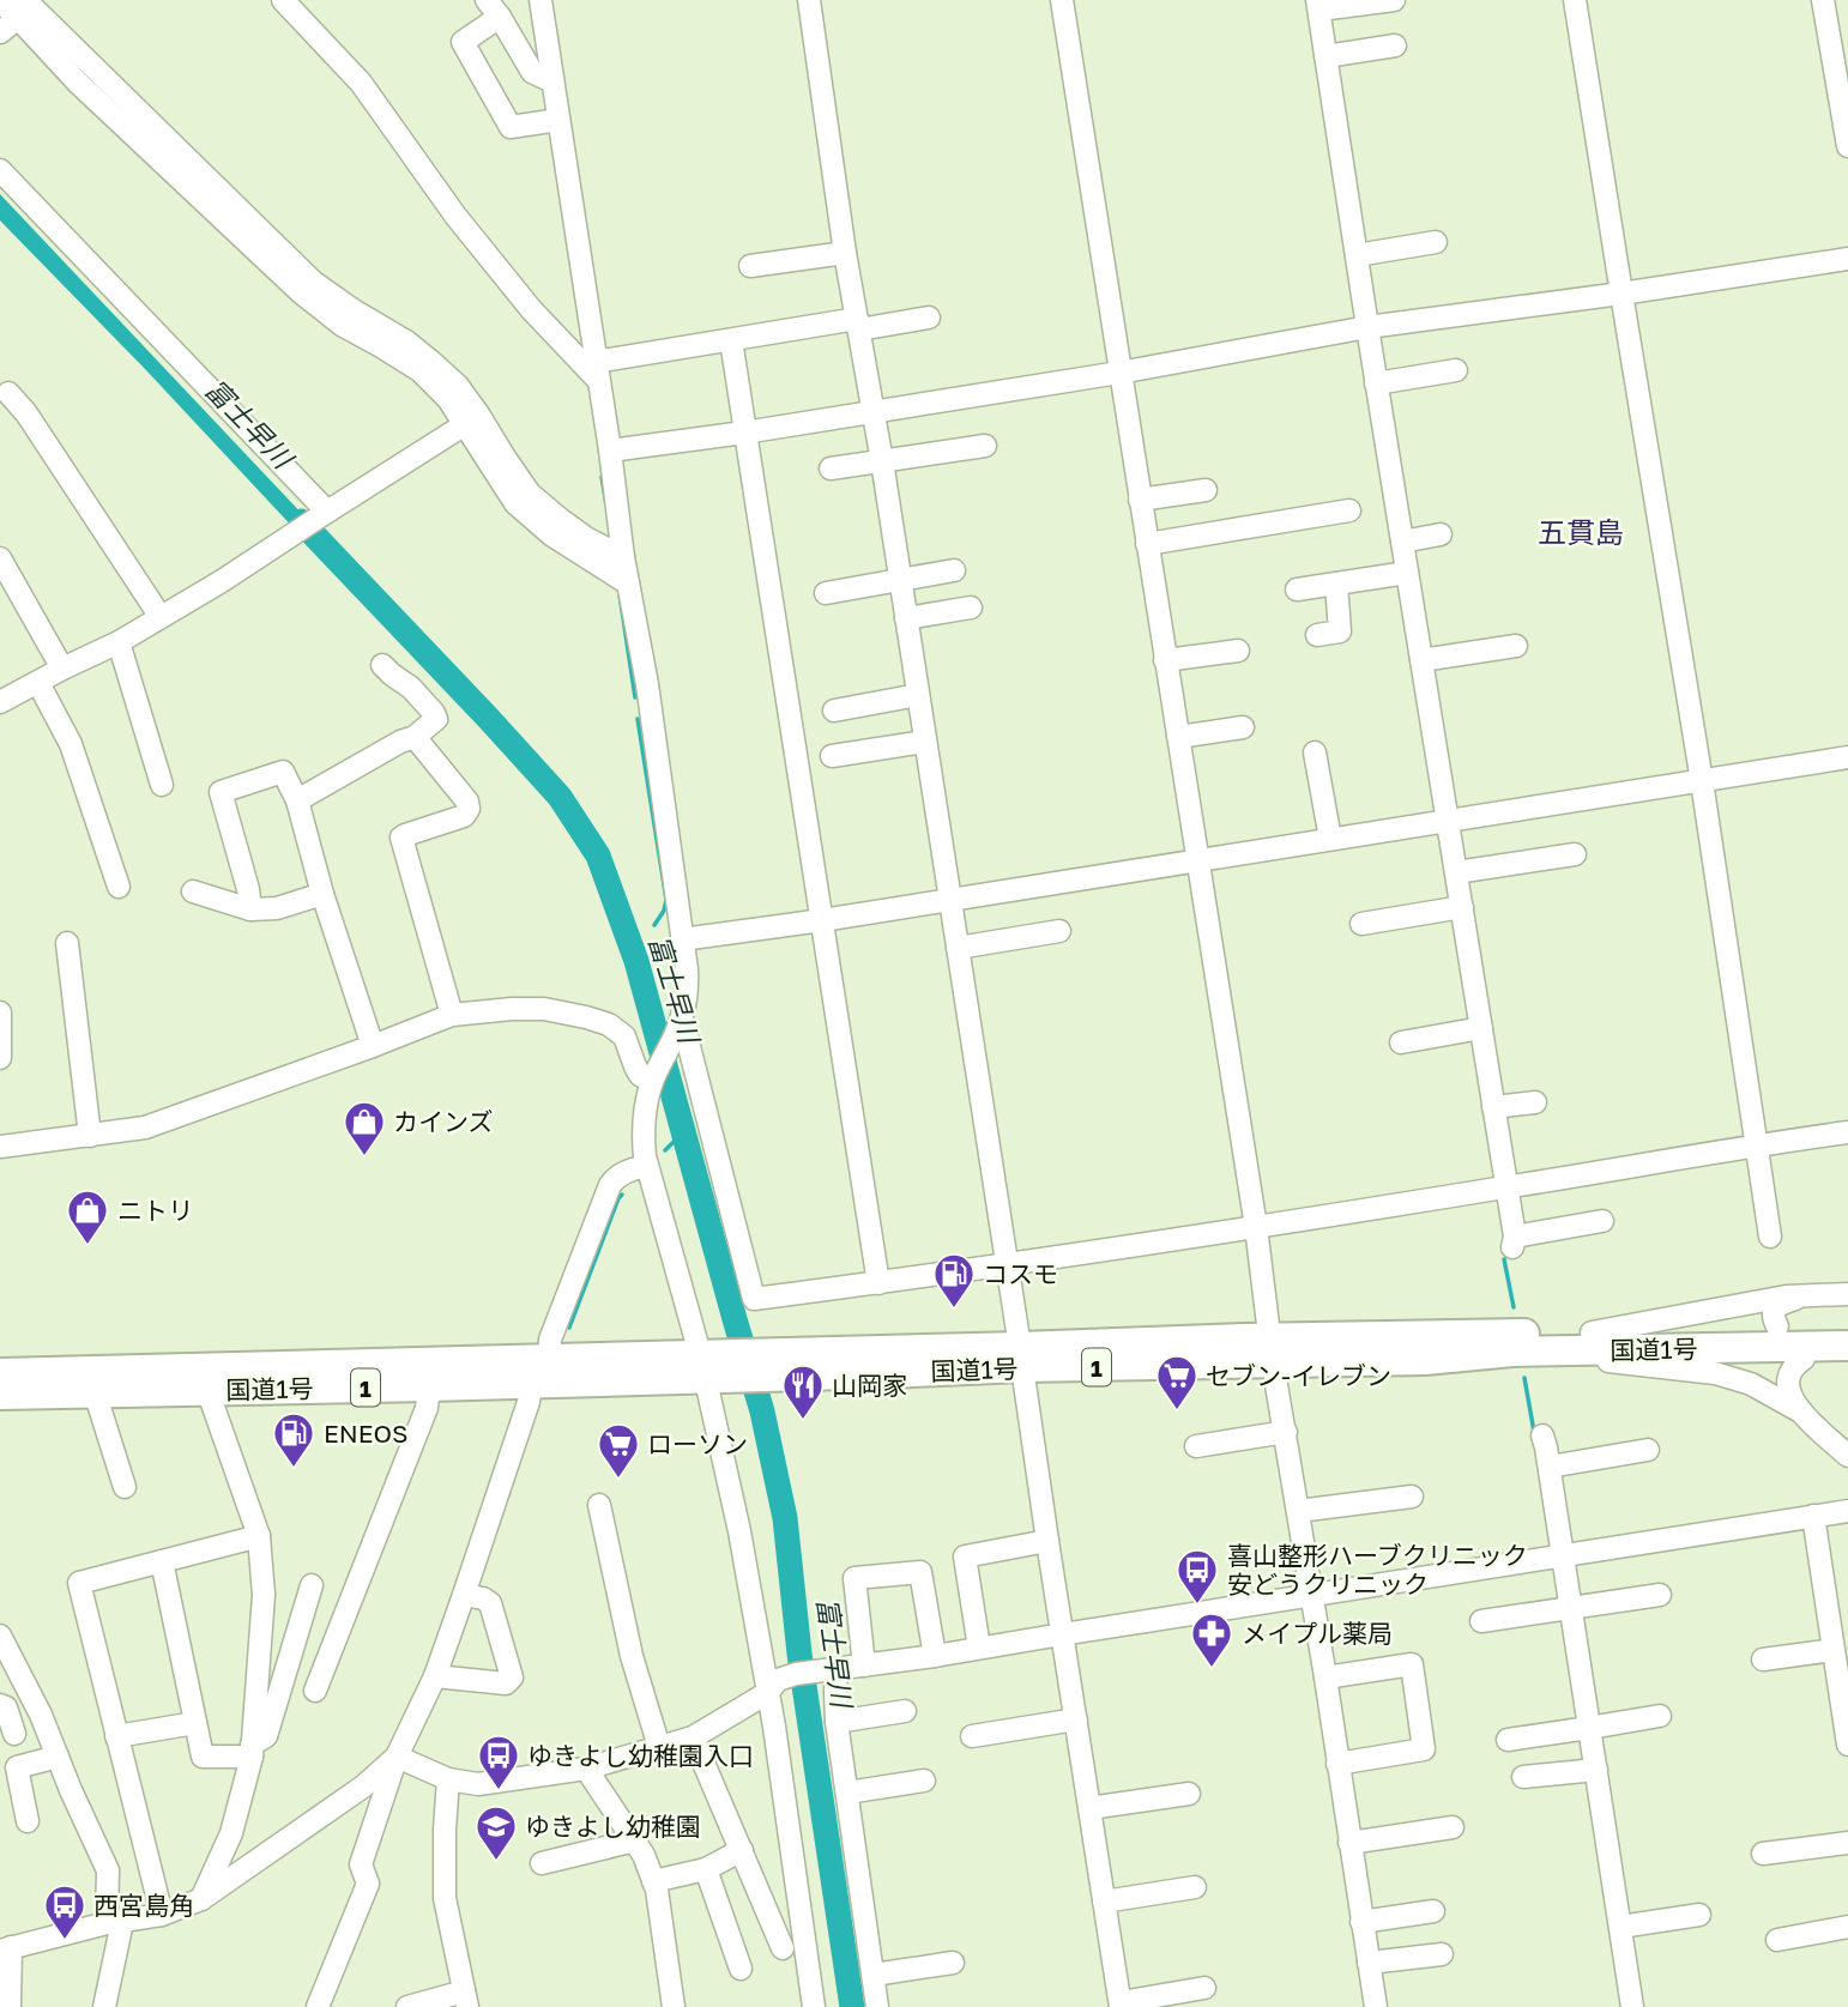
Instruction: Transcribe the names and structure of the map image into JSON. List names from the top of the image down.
{
  "streets": {
    "highway": ["国道1号", "1"]
  },
  "districts": ["五貫島"],
  "water": ["富士早川"],
  "places": {
    "shop": ["カインズ", "ニトリ"],
    "fuel station": ["コスモ", "ENEOS"],
    "supermarket": ["セブン-イレブン", "ローソン"],
    "restaurant": ["山岡家"],
    "bus stop": ["喜山整形ハーブクリニック 安どうクリニック", "ゆきよし幼稚園入口", "西宮島角"],
    "pharmacy": ["メイプル薬局"],
    "school or university": ["ゆきよし幼稚園"]
  }
}
